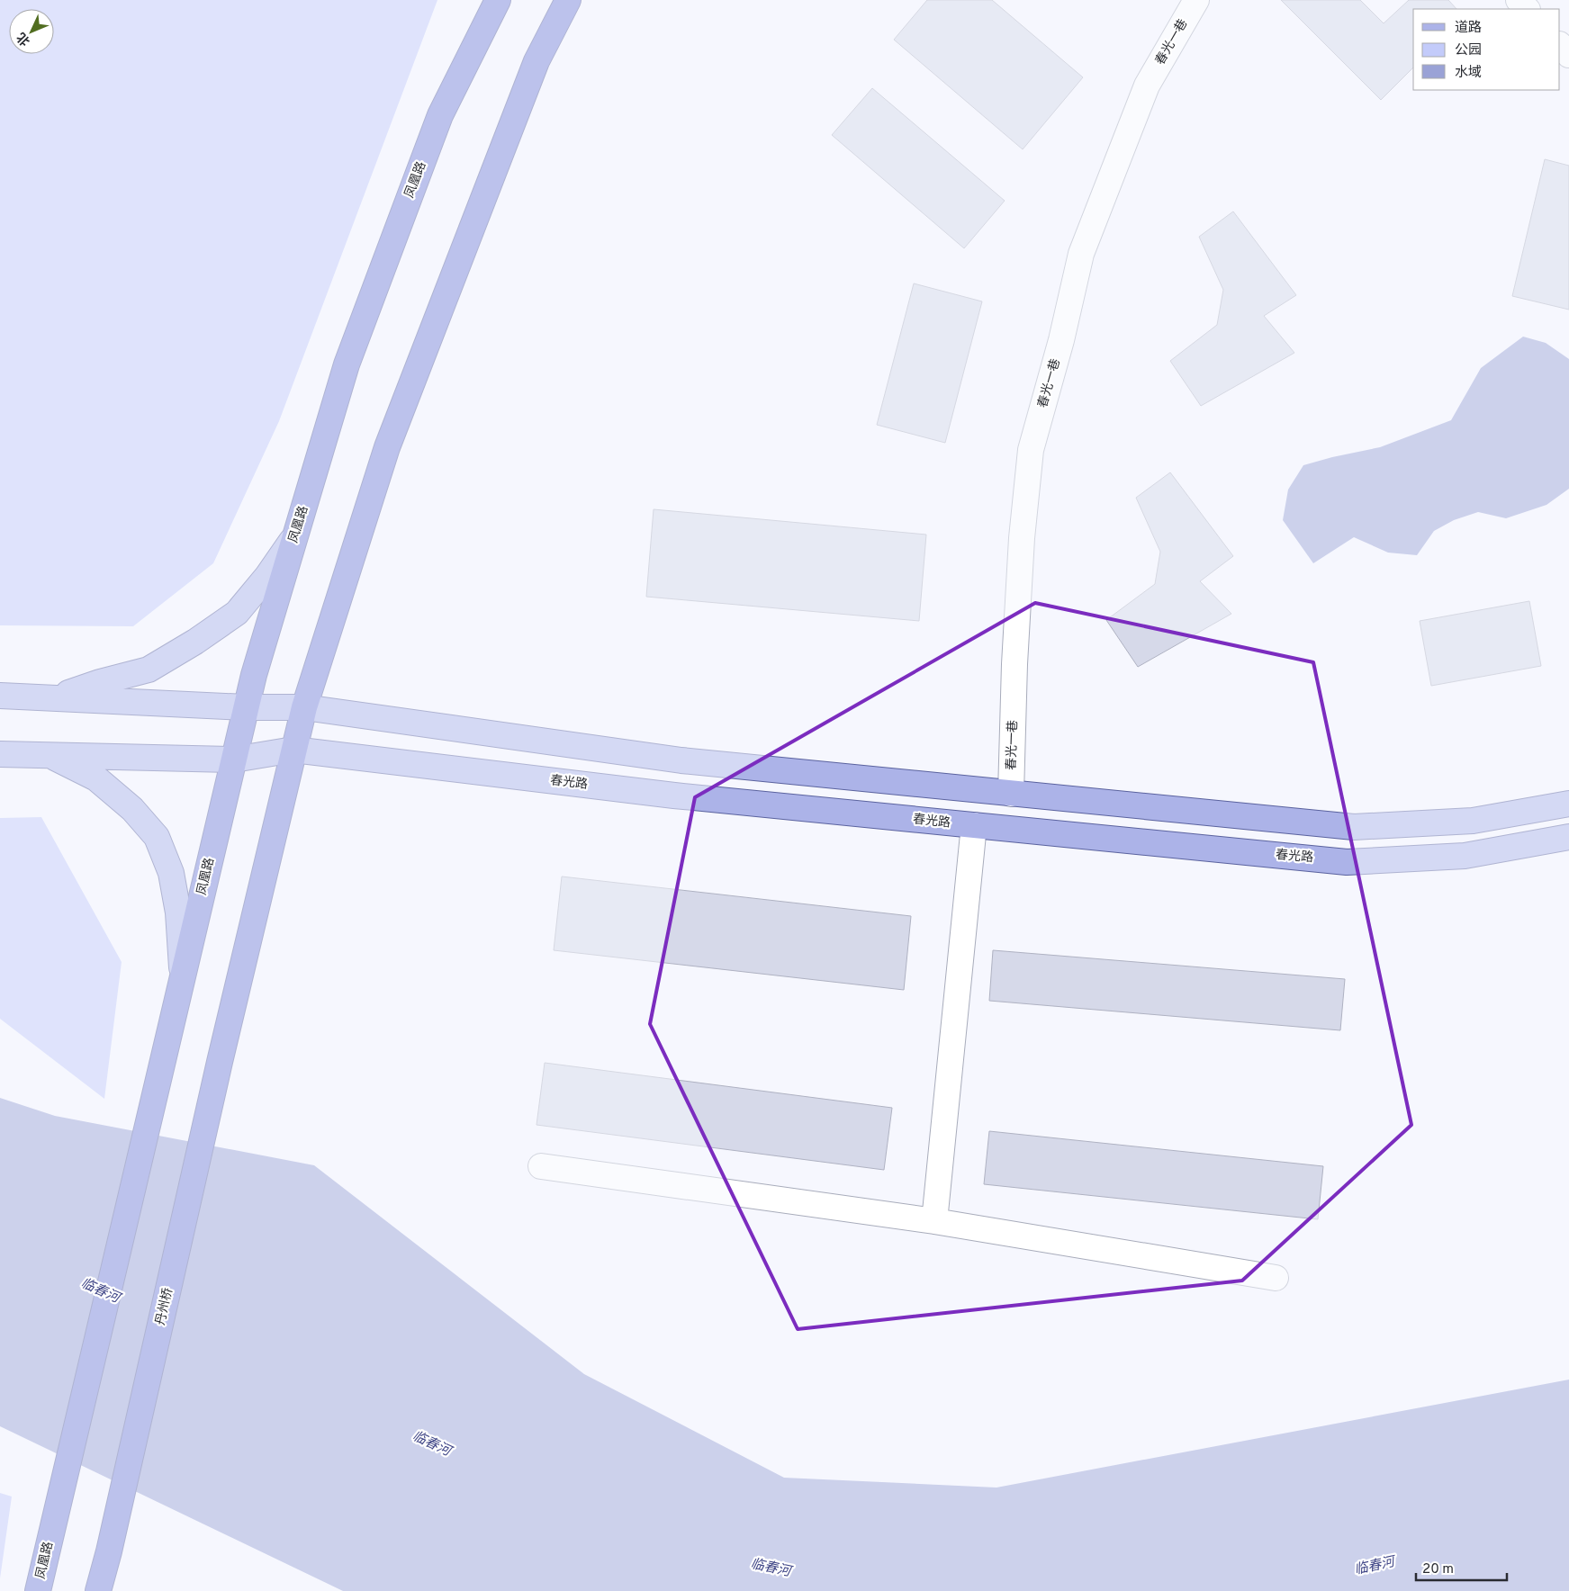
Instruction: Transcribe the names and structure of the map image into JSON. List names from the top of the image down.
{
  "streets": {
    "highway": ["凤凰路", "丹州桥"],
    "main road": ["春光路"],
    "street": ["春光一巷"]
  },
  "crossings": [
    ["凤凰路", "春光路"],
    ["春光路", "丹州桥"]
  ],
  "water": ["临春河"],
  "legend": ["道路", "公园", "水域"],
  "scale_bar": "20 m",
  "north": "bottom left"
}
